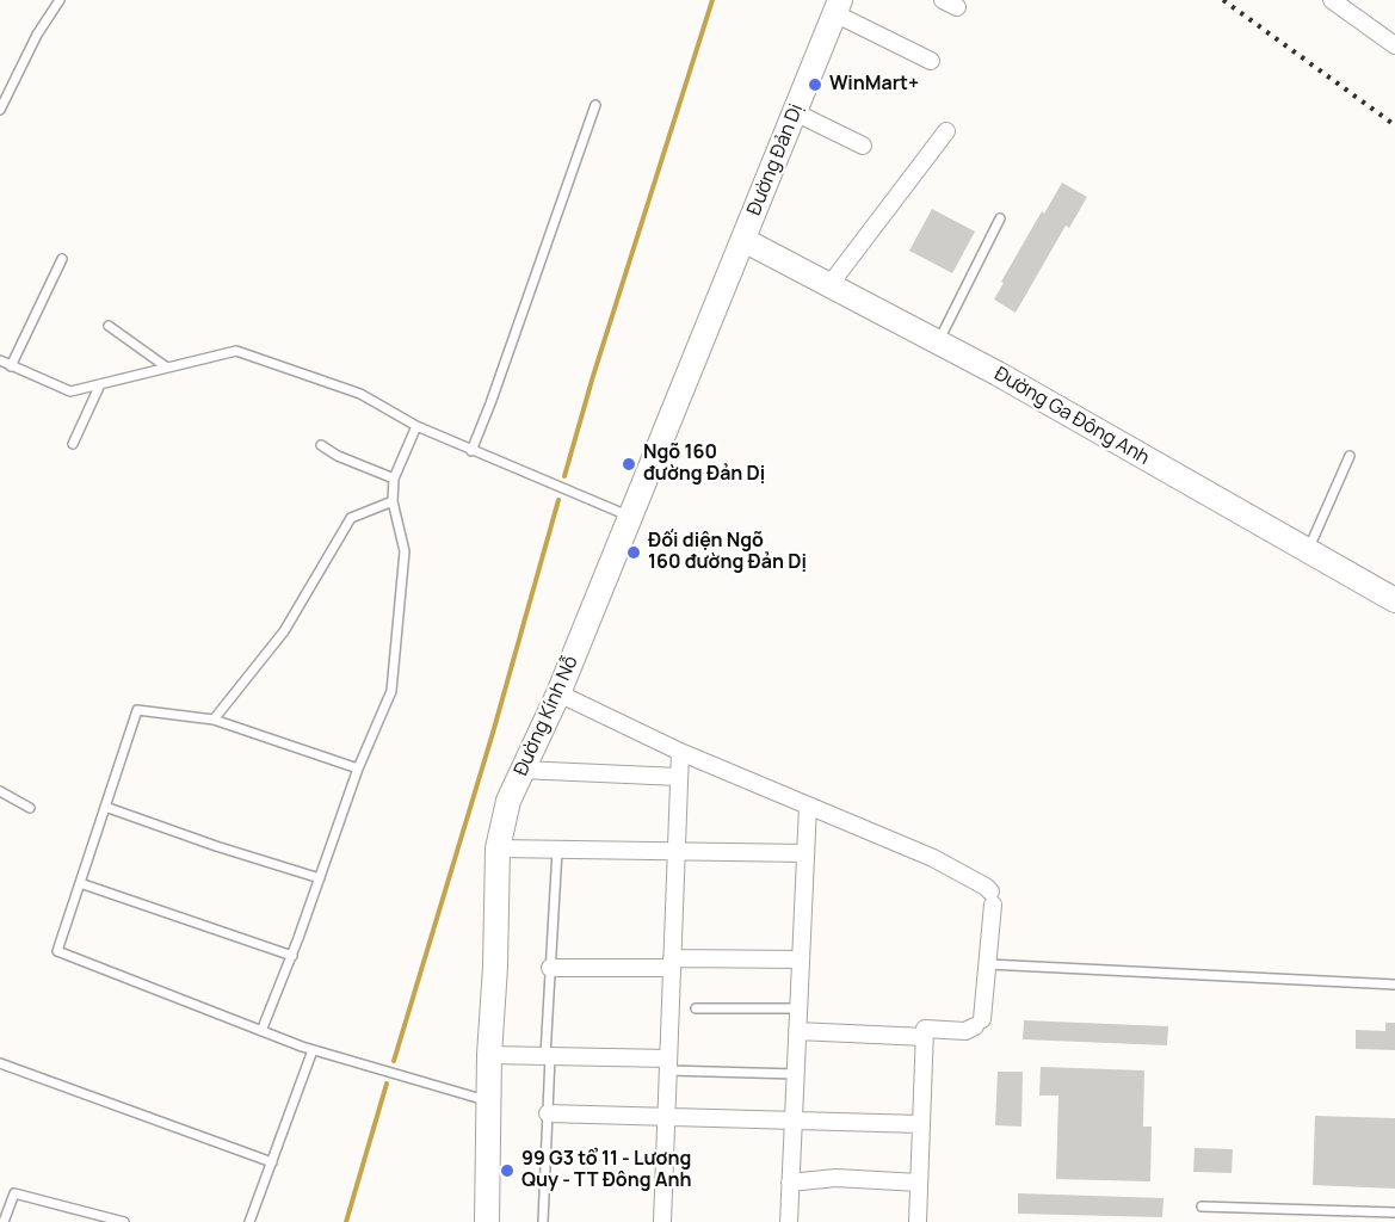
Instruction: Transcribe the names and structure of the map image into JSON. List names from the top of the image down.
{
  "streets": {
    "street": ["Đường Đản Dị", "Đường Ga Đông Anh", "Đường Kính Nỗ"]
  },
  "crossings": [
    ["Đường Đản Dị", "Đường Ga Đông Anh"],
    ["Đường Đản Dị", "Đường Kính Nỗ"],
    ["Đường Ga Đông Anh", "Đường Kính Nỗ"]
  ],
  "places": [
    "WinMart+",
    "Ngõ 160 đường Đản Dị",
    "Đối diện Ngõ 160 đường Đản Dị",
    "99 G3 tổ 11 - Lương Quy - TT Đông Anh"
  ]
}
